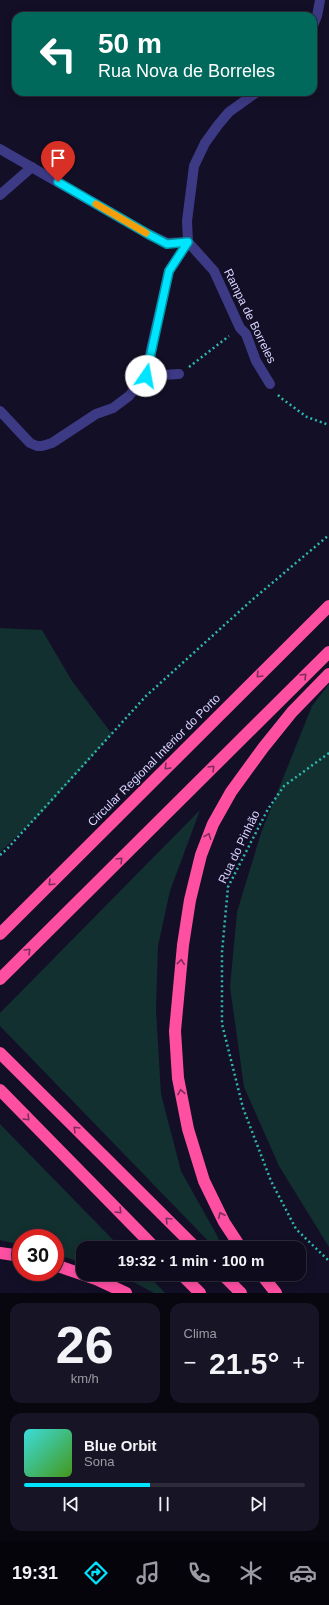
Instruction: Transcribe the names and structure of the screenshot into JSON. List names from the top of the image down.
{
  "streets": {
    "highway": ["Circular Regional Interior do Porto"],
    "street": ["Rampa de Borreles"],
    "path": ["Rua do Pinhão"]
  },
  "page": {
    "turn": ["50 m", "Rua Nova de Borreles"],
    "limit": "30",
    "trip": "19:32 · 1 min · 100 m",
    "tile": [
      ["26", "km/h"],
      "Clima"
    ],
    "heat": ["−", "21.5°", "+"],
    "song": ["Blue Orbit", "Sona"],
    "tabs": "19:31"
  }
}
